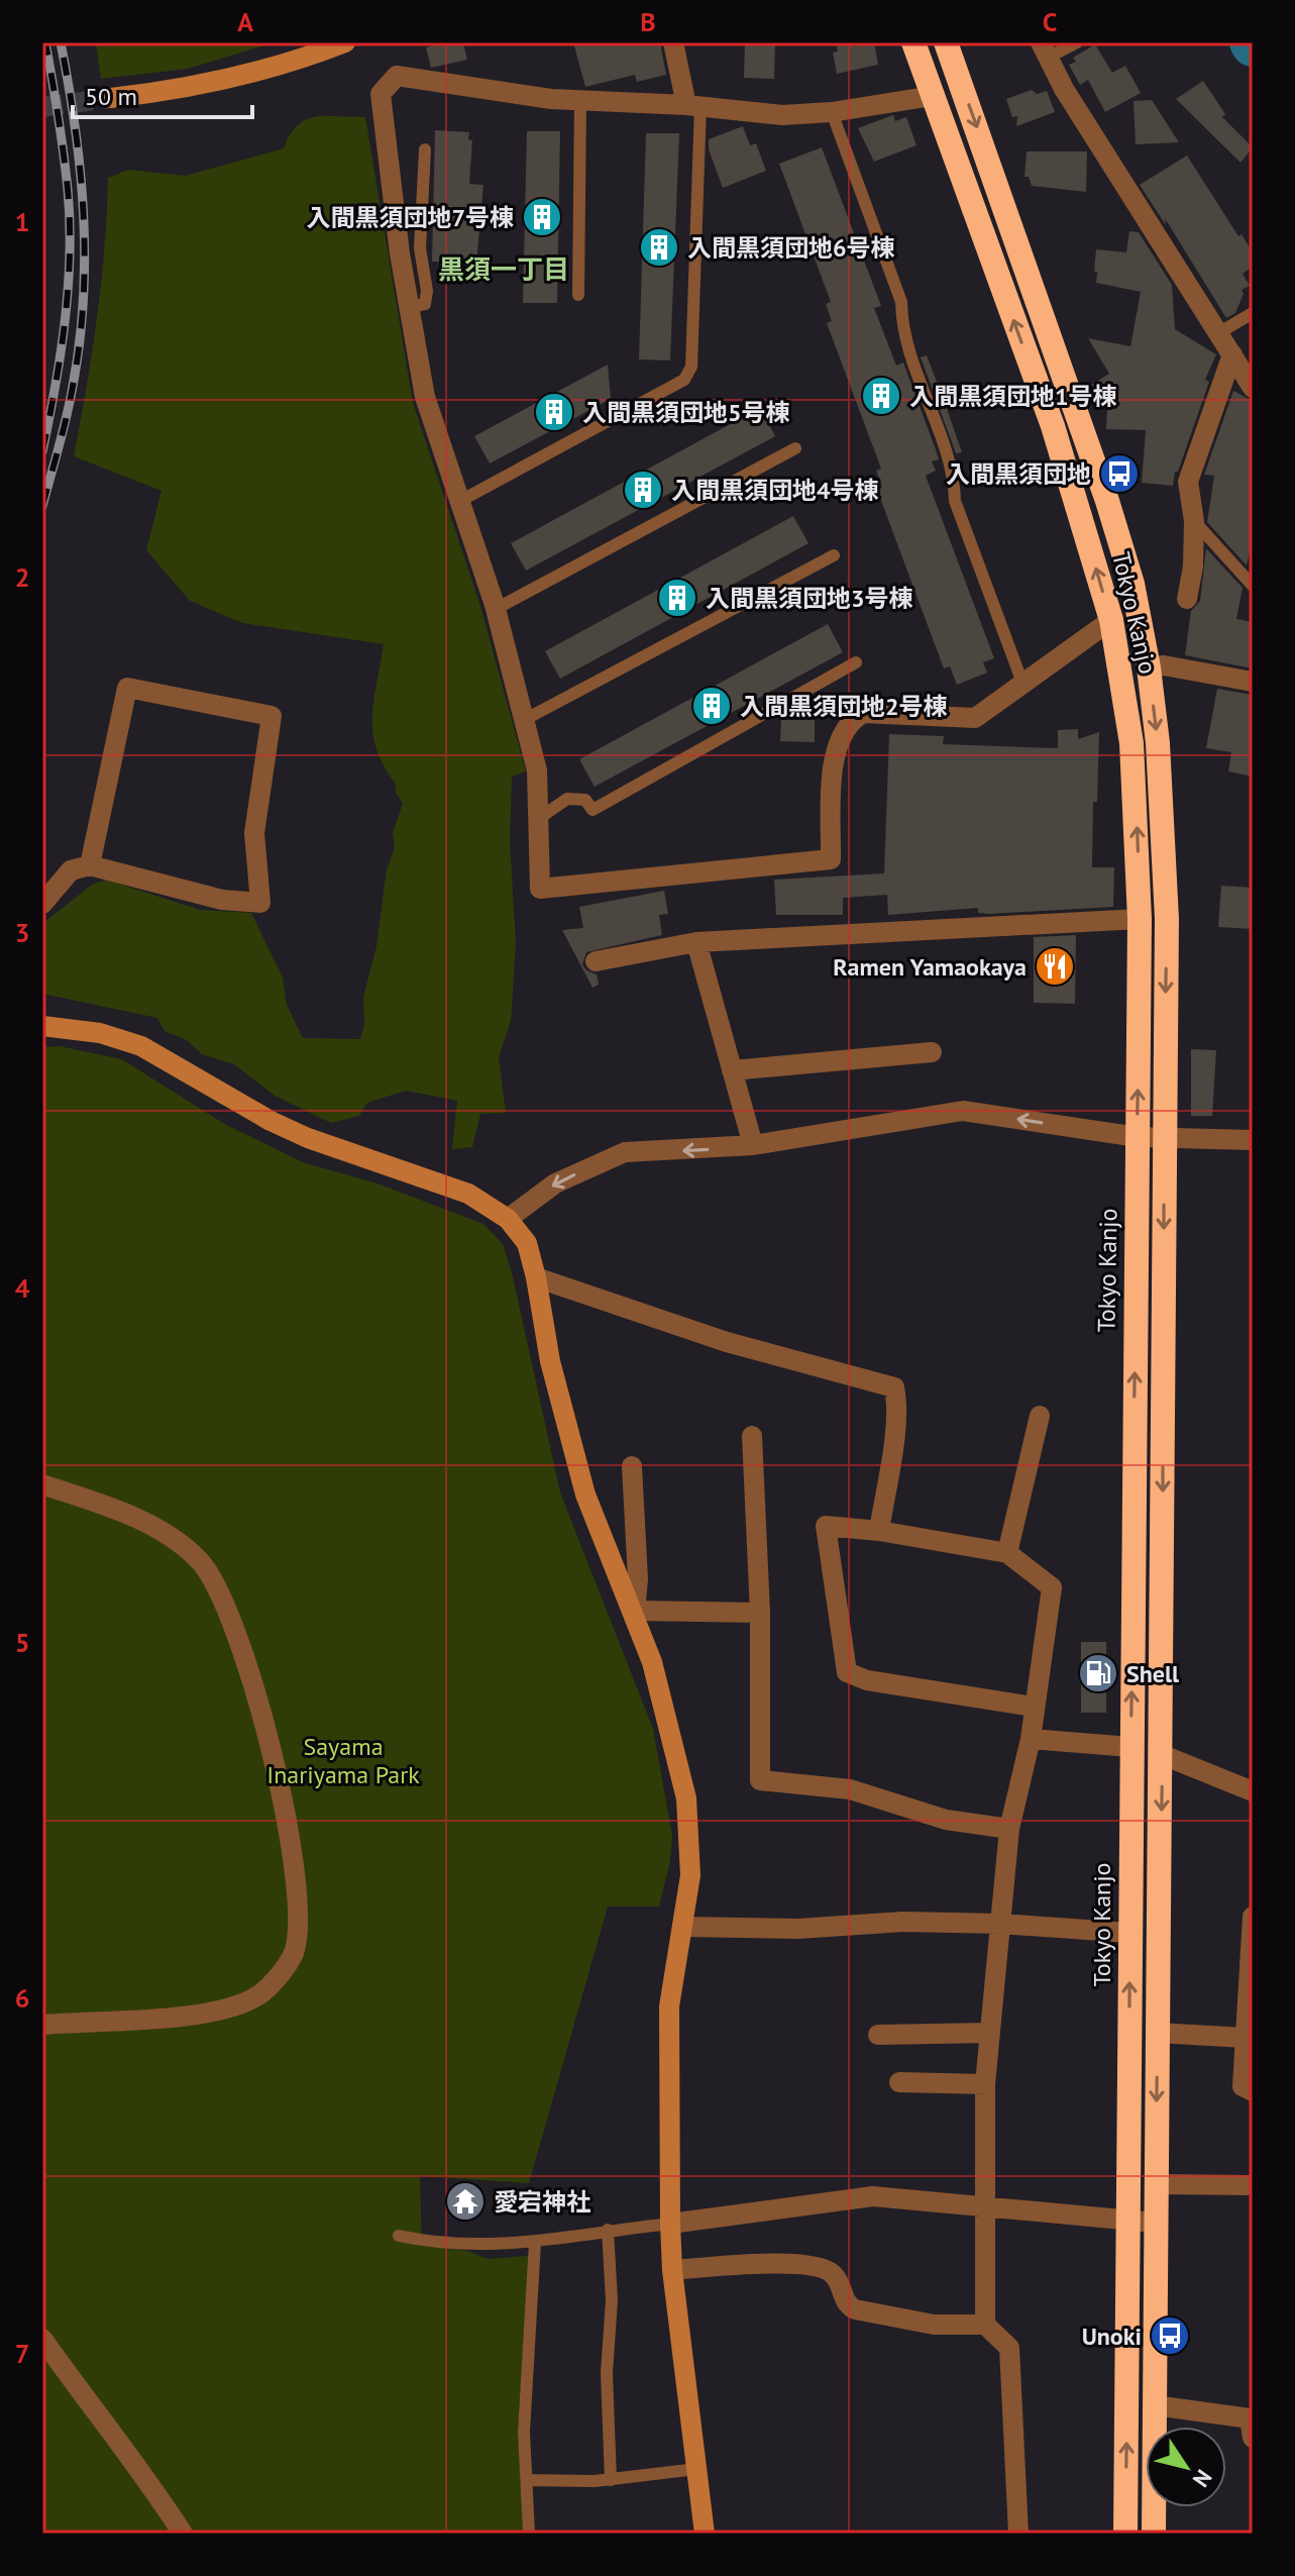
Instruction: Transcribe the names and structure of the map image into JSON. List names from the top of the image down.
{
  "streets": {
    "highway": ["Tokyo Kanjo"]
  },
  "districts": ["黒須一丁目"],
  "parks": ["Sayama Inariyama Park"],
  "places": {
    "building": [
      "入間黒須団地7号棟",
      "入間黒須団地6号棟",
      "入間黒須団地1号棟",
      "入間黒須団地5号棟",
      "入間黒須団地4号棟",
      "入間黒須団地3号棟",
      "入間黒須団地2号棟"
    ],
    "bus stop": ["入間黒須団地", "Unoki"],
    "restaurant": ["Ramen Yamaokaya"],
    "fuel station": ["Shell"],
    "temple": ["愛宕神社"]
  },
  "scale_bar": "50 m",
  "north": "bottom right",
  "grid": {
    "columns": ["A", "B", "C"],
    "rows": [
      "1",
      "2",
      "3",
      "4",
      "5",
      "6",
      "7"
    ]
  }
}
